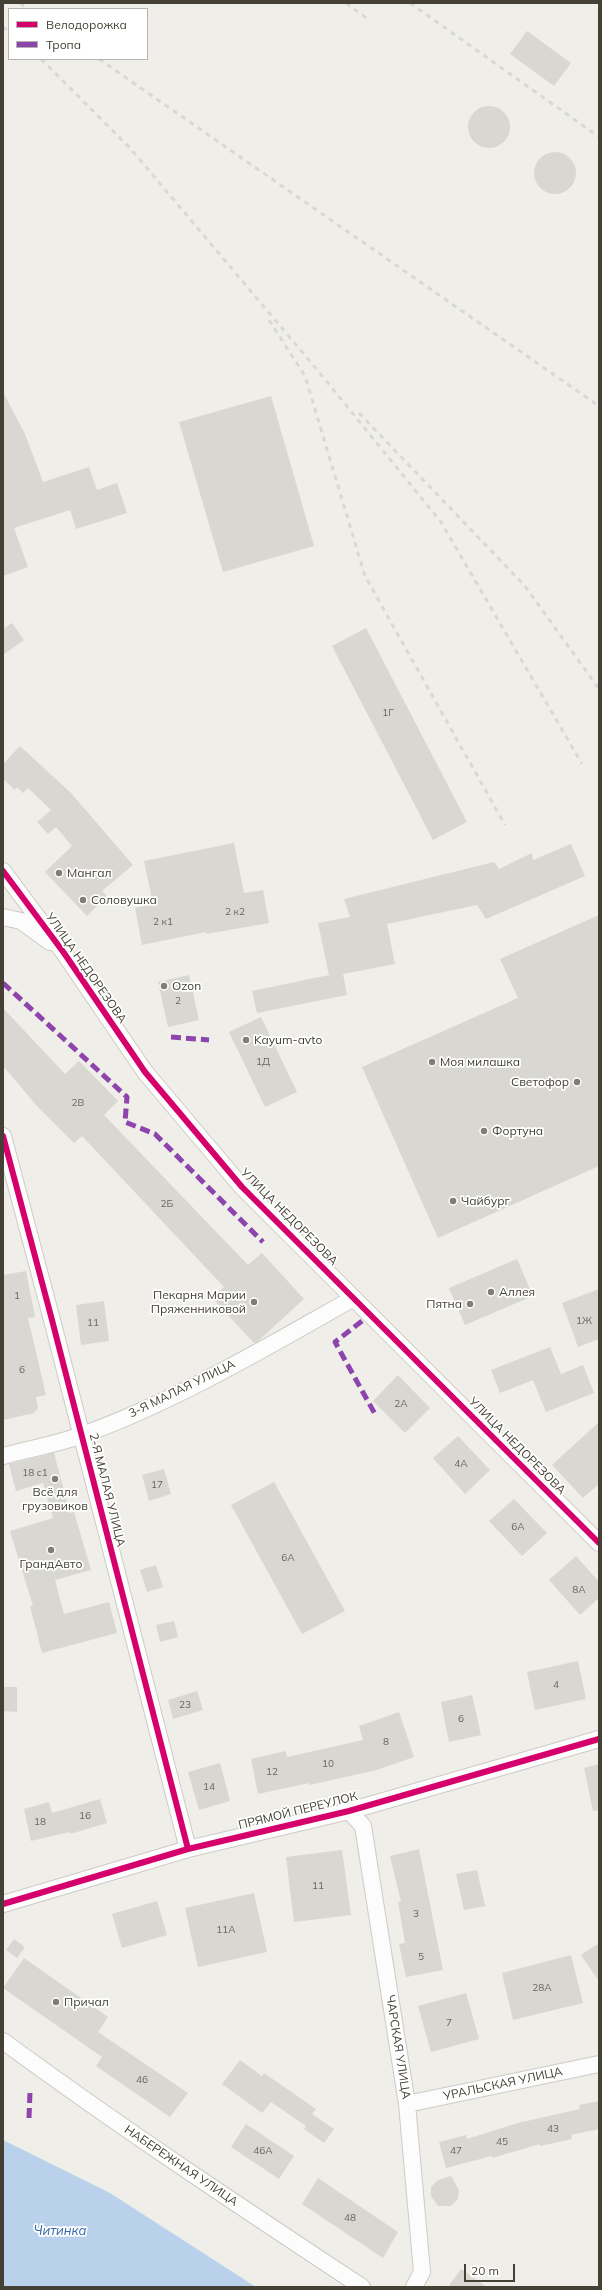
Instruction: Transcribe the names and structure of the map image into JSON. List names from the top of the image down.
{
  "streets": {
    "street": [
      "УЛИЦА НЕДОРЕЗОВА",
      "3-Я МАЛАЯ УЛИЦА",
      "2-Я МАЛАЯ УЛИЦА",
      "ПРЯМОЙ ПЕРЕУЛОК",
      "ЧАРСКАЯ УЛИЦА",
      "УРАЛЬСКАЯ УЛИЦА",
      "НАБЕРЕЖНАЯ УЛИЦА"
    ]
  },
  "crossings": [
    ["УЛИЦА НЕДОРЕЗОВА", "3-Я МАЛАЯ УЛИЦА"],
    ["3-Я МАЛАЯ УЛИЦА", "2-Я МАЛАЯ УЛИЦА"],
    ["2-Я МАЛАЯ УЛИЦА", "ПРЯМОЙ ПЕРЕУЛОК"],
    ["ПРЯМОЙ ПЕРЕУЛОК", "ЧАРСКАЯ УЛИЦА"],
    ["ЧАРСКАЯ УЛИЦА", "УРАЛЬСКАЯ УЛИЦА"]
  ],
  "water": ["Читинка"],
  "places": [
    "Мангал",
    "Соловушка",
    "Ozon",
    "Kayum-avto",
    "Моя милашка",
    "Светофор",
    "Фортуна",
    "Чайбург",
    "Аллея",
    "Пекарня Марии Пряженниковой",
    "Пятна",
    "Всё для грузовиков",
    "ГрандАвто",
    "Причал"
  ],
  "house_numbers": [
    "1Г",
    "2 к2",
    "2 к1",
    "2",
    "1Д",
    "2В",
    "2Б",
    "1",
    "1Ж",
    "11",
    "6",
    "2А",
    "4А",
    "18 с1",
    "17",
    "6А",
    "6А",
    "8А",
    "4",
    "23",
    "6",
    "8",
    "10",
    "12",
    "14",
    "16",
    "18",
    "11",
    "3",
    "11А",
    "5",
    "28А",
    "7",
    "46",
    "43",
    "45",
    "46А",
    "47",
    "48"
  ],
  "legend": ["Велодорожка", "Тропа"],
  "scale_bar": "20 m"
}
